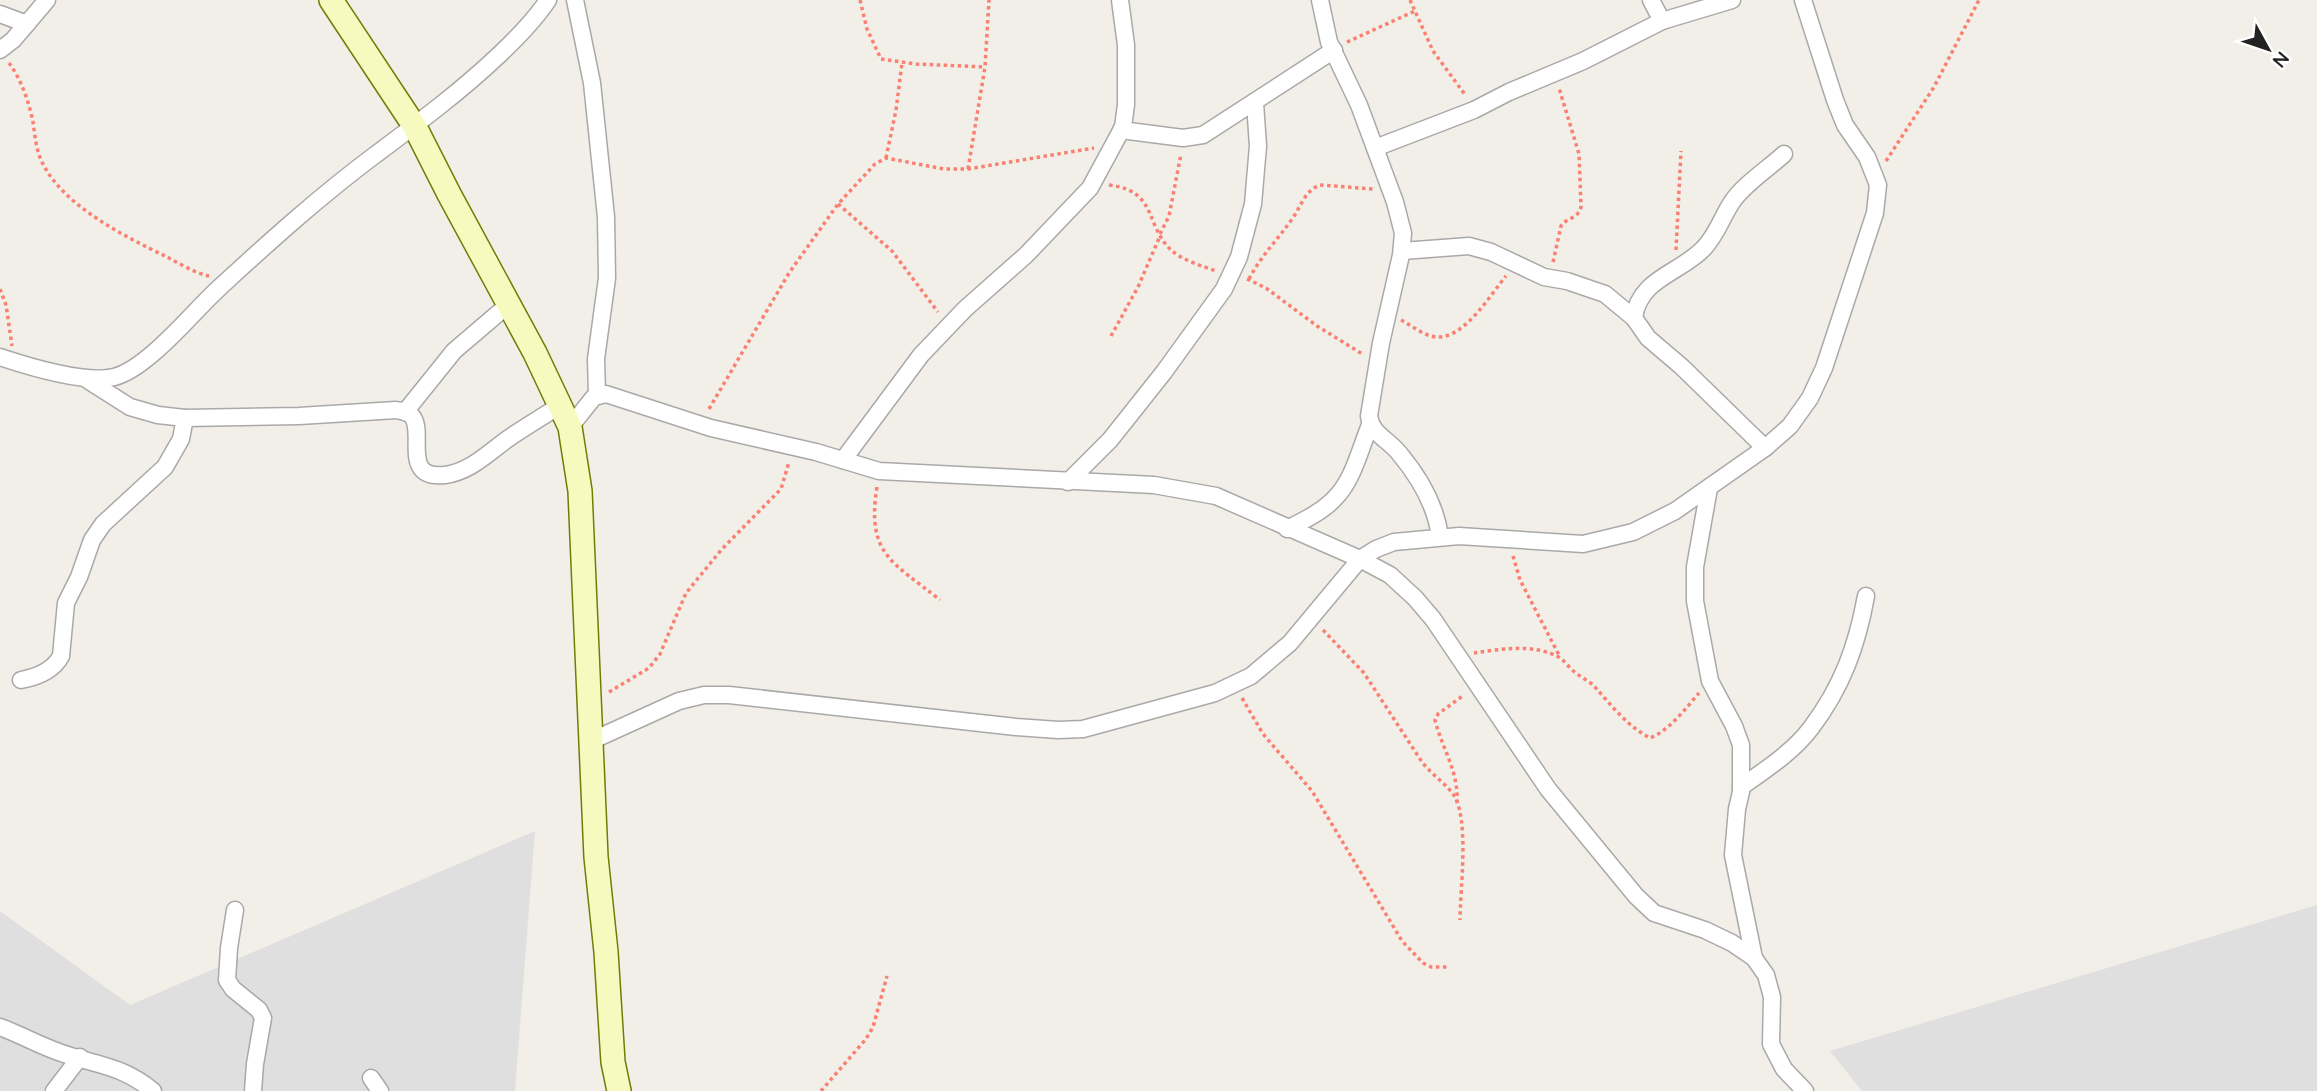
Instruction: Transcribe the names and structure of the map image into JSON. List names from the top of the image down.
{
  "north": "bottom right"
}
